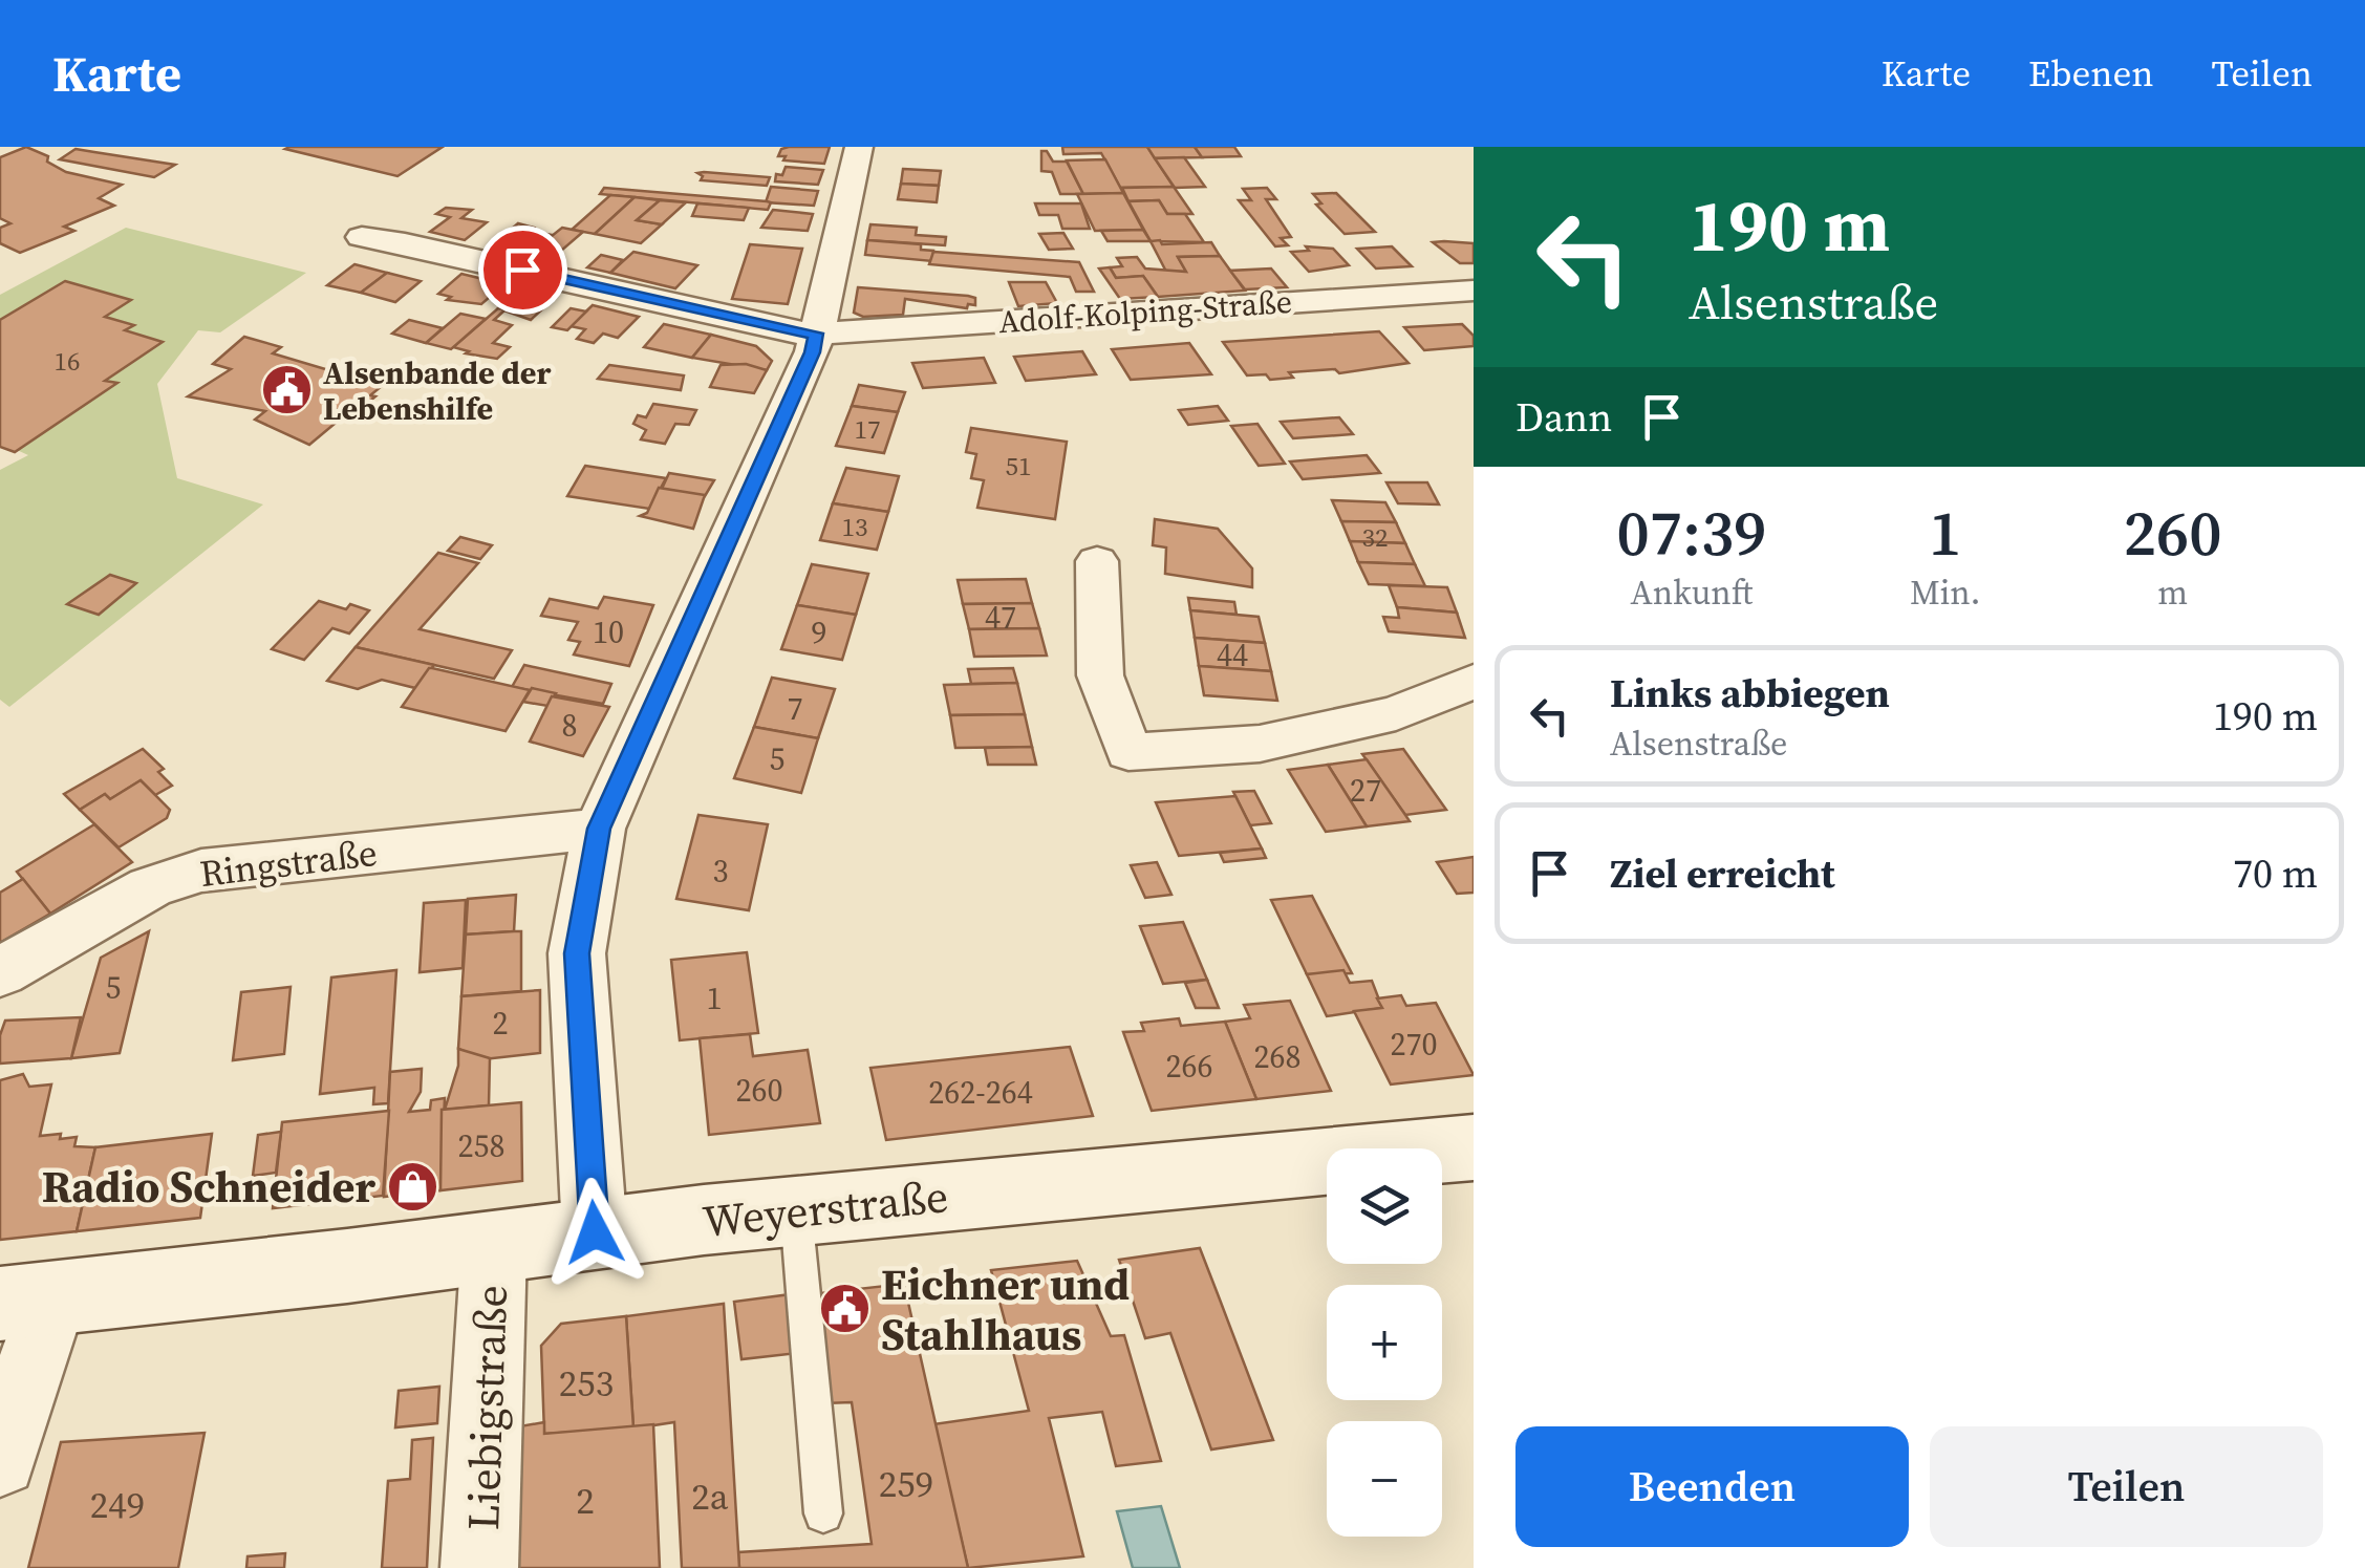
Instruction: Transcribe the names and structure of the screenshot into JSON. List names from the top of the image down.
{
  "streets": {
    "main road": ["Weyerstraße"],
    "street": ["Adolf-Kolping-Straße", "Ringstraße", "Liebigstraße"]
  },
  "crossings": [
    ["Weyerstraße", "Liebigstraße"]
  ],
  "places": {
    "public building": ["Alsenbande der Lebenshilfe", "Eichner und Stahlhaus"],
    "shop": ["Radio Schneider"]
  },
  "house_numbers": [
    "16",
    "17",
    "51",
    "13",
    "32",
    "47",
    "10",
    "9",
    "44",
    "7",
    "8",
    "5",
    "27",
    "3",
    "5",
    "1",
    "2",
    "270",
    "268",
    "266",
    "260",
    "262-264",
    "258",
    "253",
    "259",
    "2a",
    "2",
    "249"
  ],
  "page": {
    "header": "Karte",
    "nav": ["Karte", "Ebenen", "Teilen"],
    "turn": ["190 m", "Alsenstraße"],
    "then": "Dann",
    "eta": [
      "07:39",
      "Ankunft",
      "1",
      "Min.",
      "260",
      "m"
    ],
    "list": [
      {
        "name": "Links abbiegen",
        "note": "Alsenstraße",
        "value": "190 m"
      },
      {
        "name": "Ziel erreicht",
        "value": "70 m"
      }
    ],
    "map_buttons": ["+", "−"],
    "buttons": ["Beenden", "Teilen"]
  }
}
